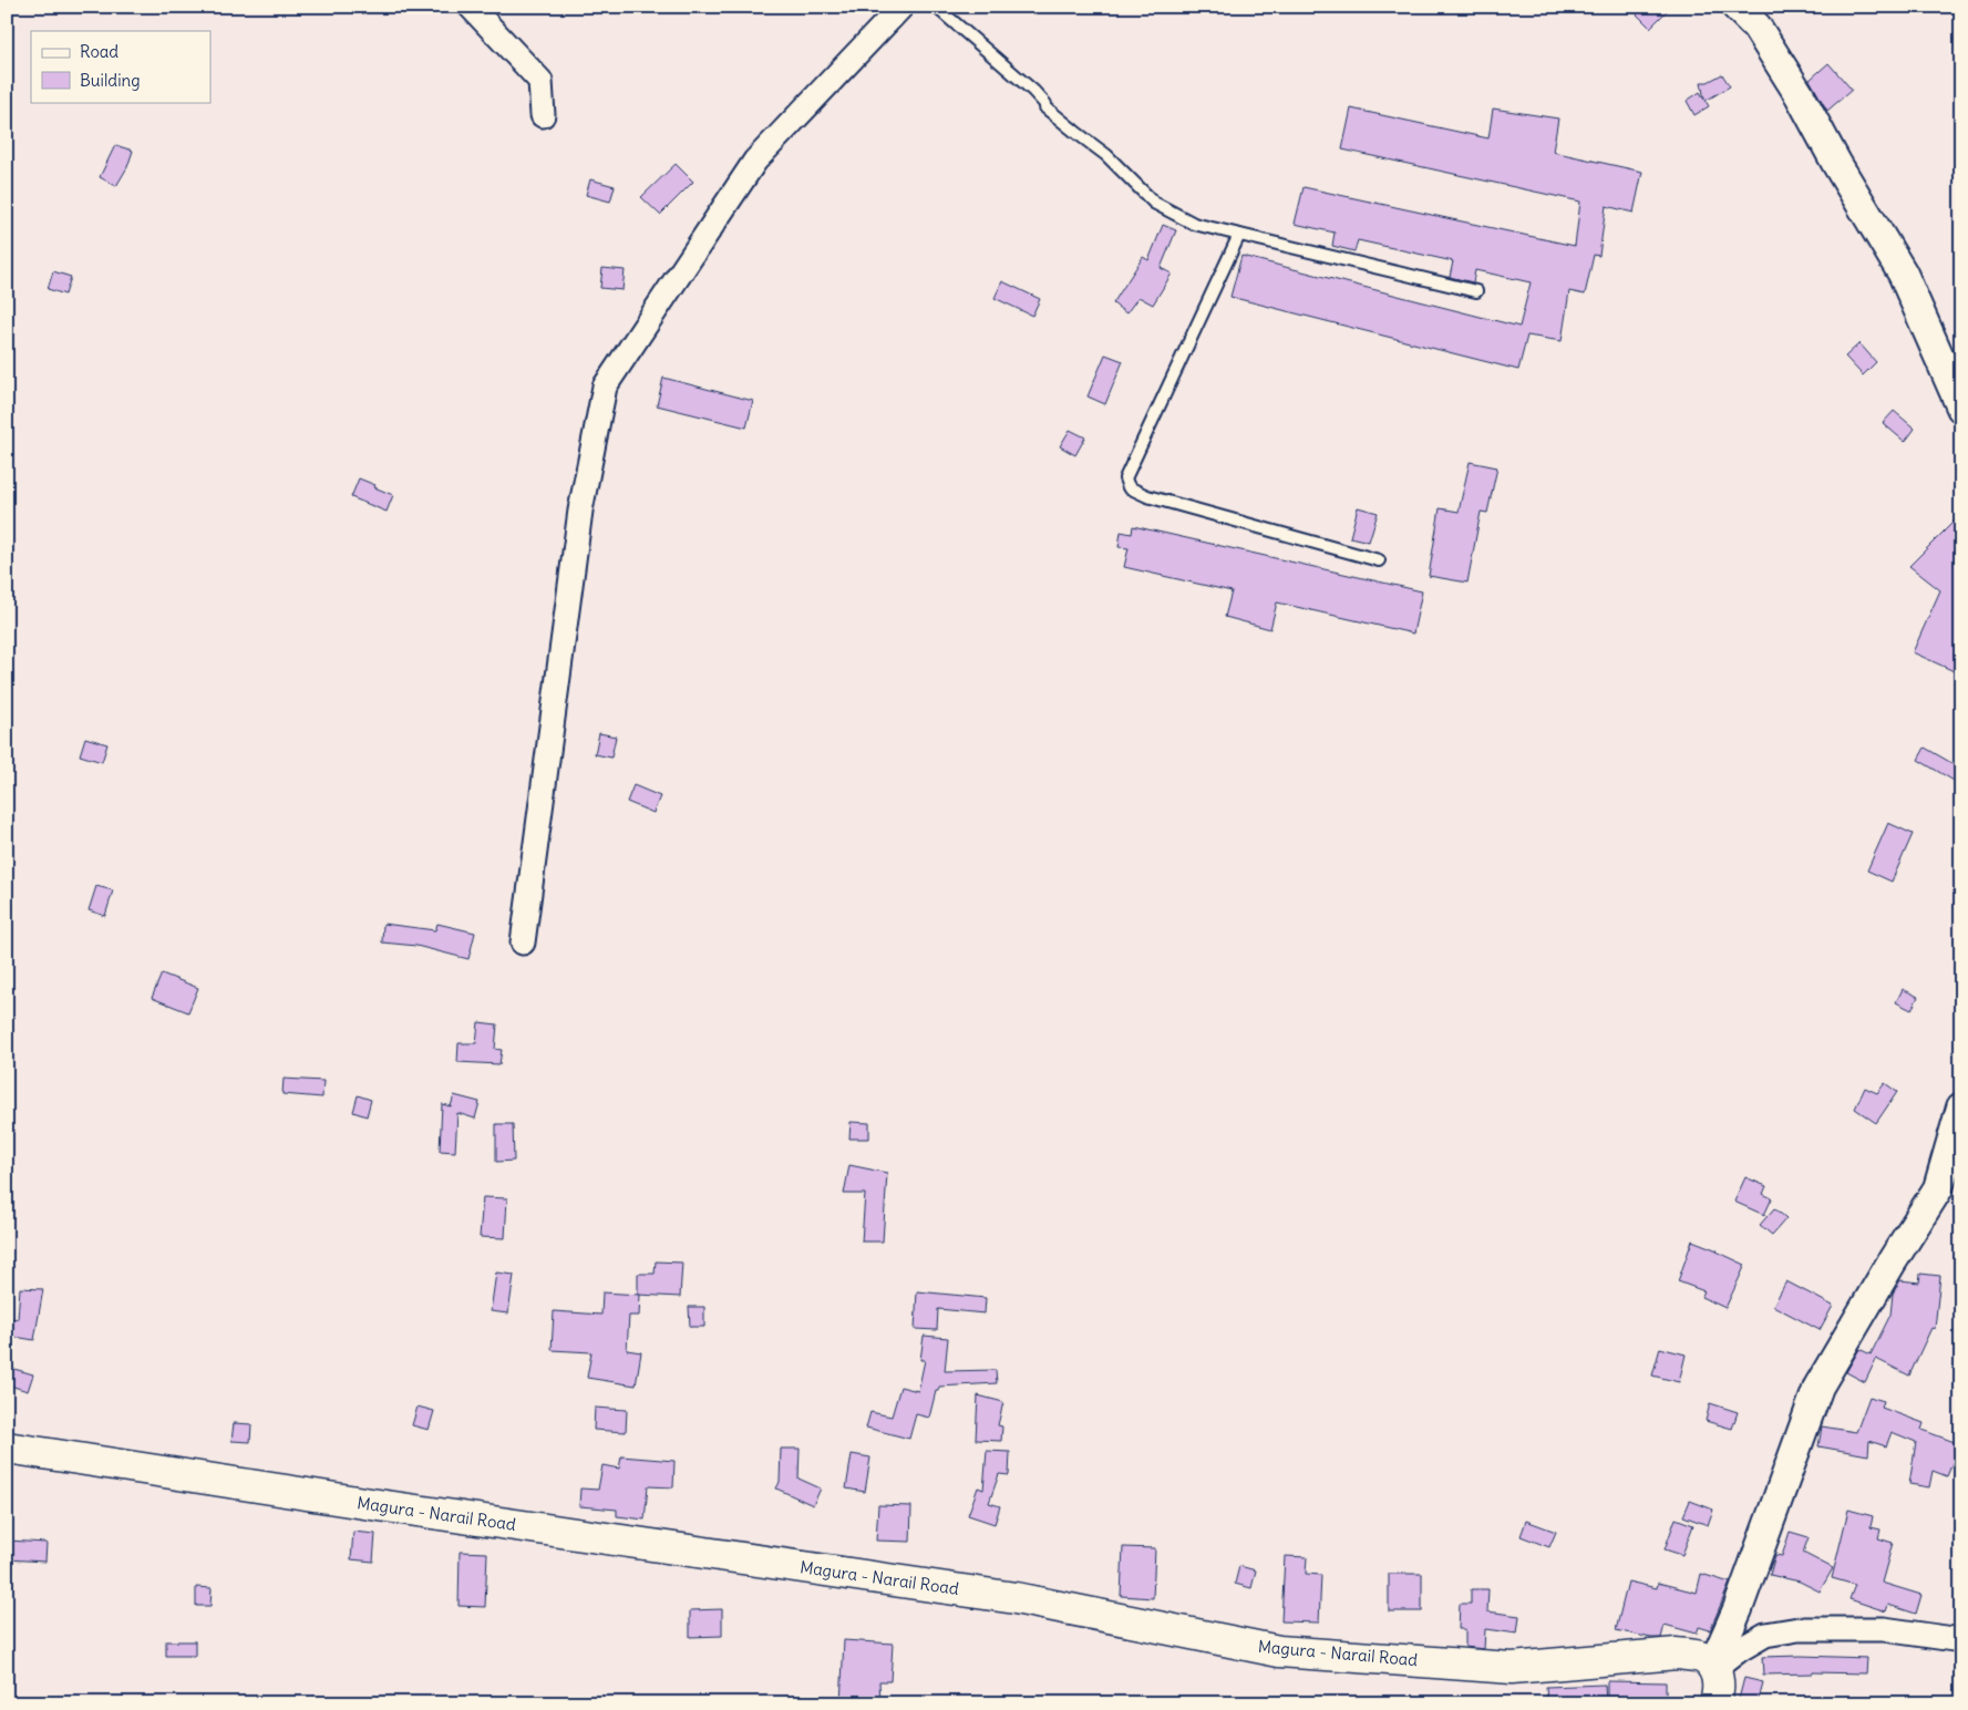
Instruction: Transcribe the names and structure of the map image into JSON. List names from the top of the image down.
{
  "streets": {
    "main road": ["Magura - Narail Road"]
  },
  "legend": ["Road", "Building"]
}
